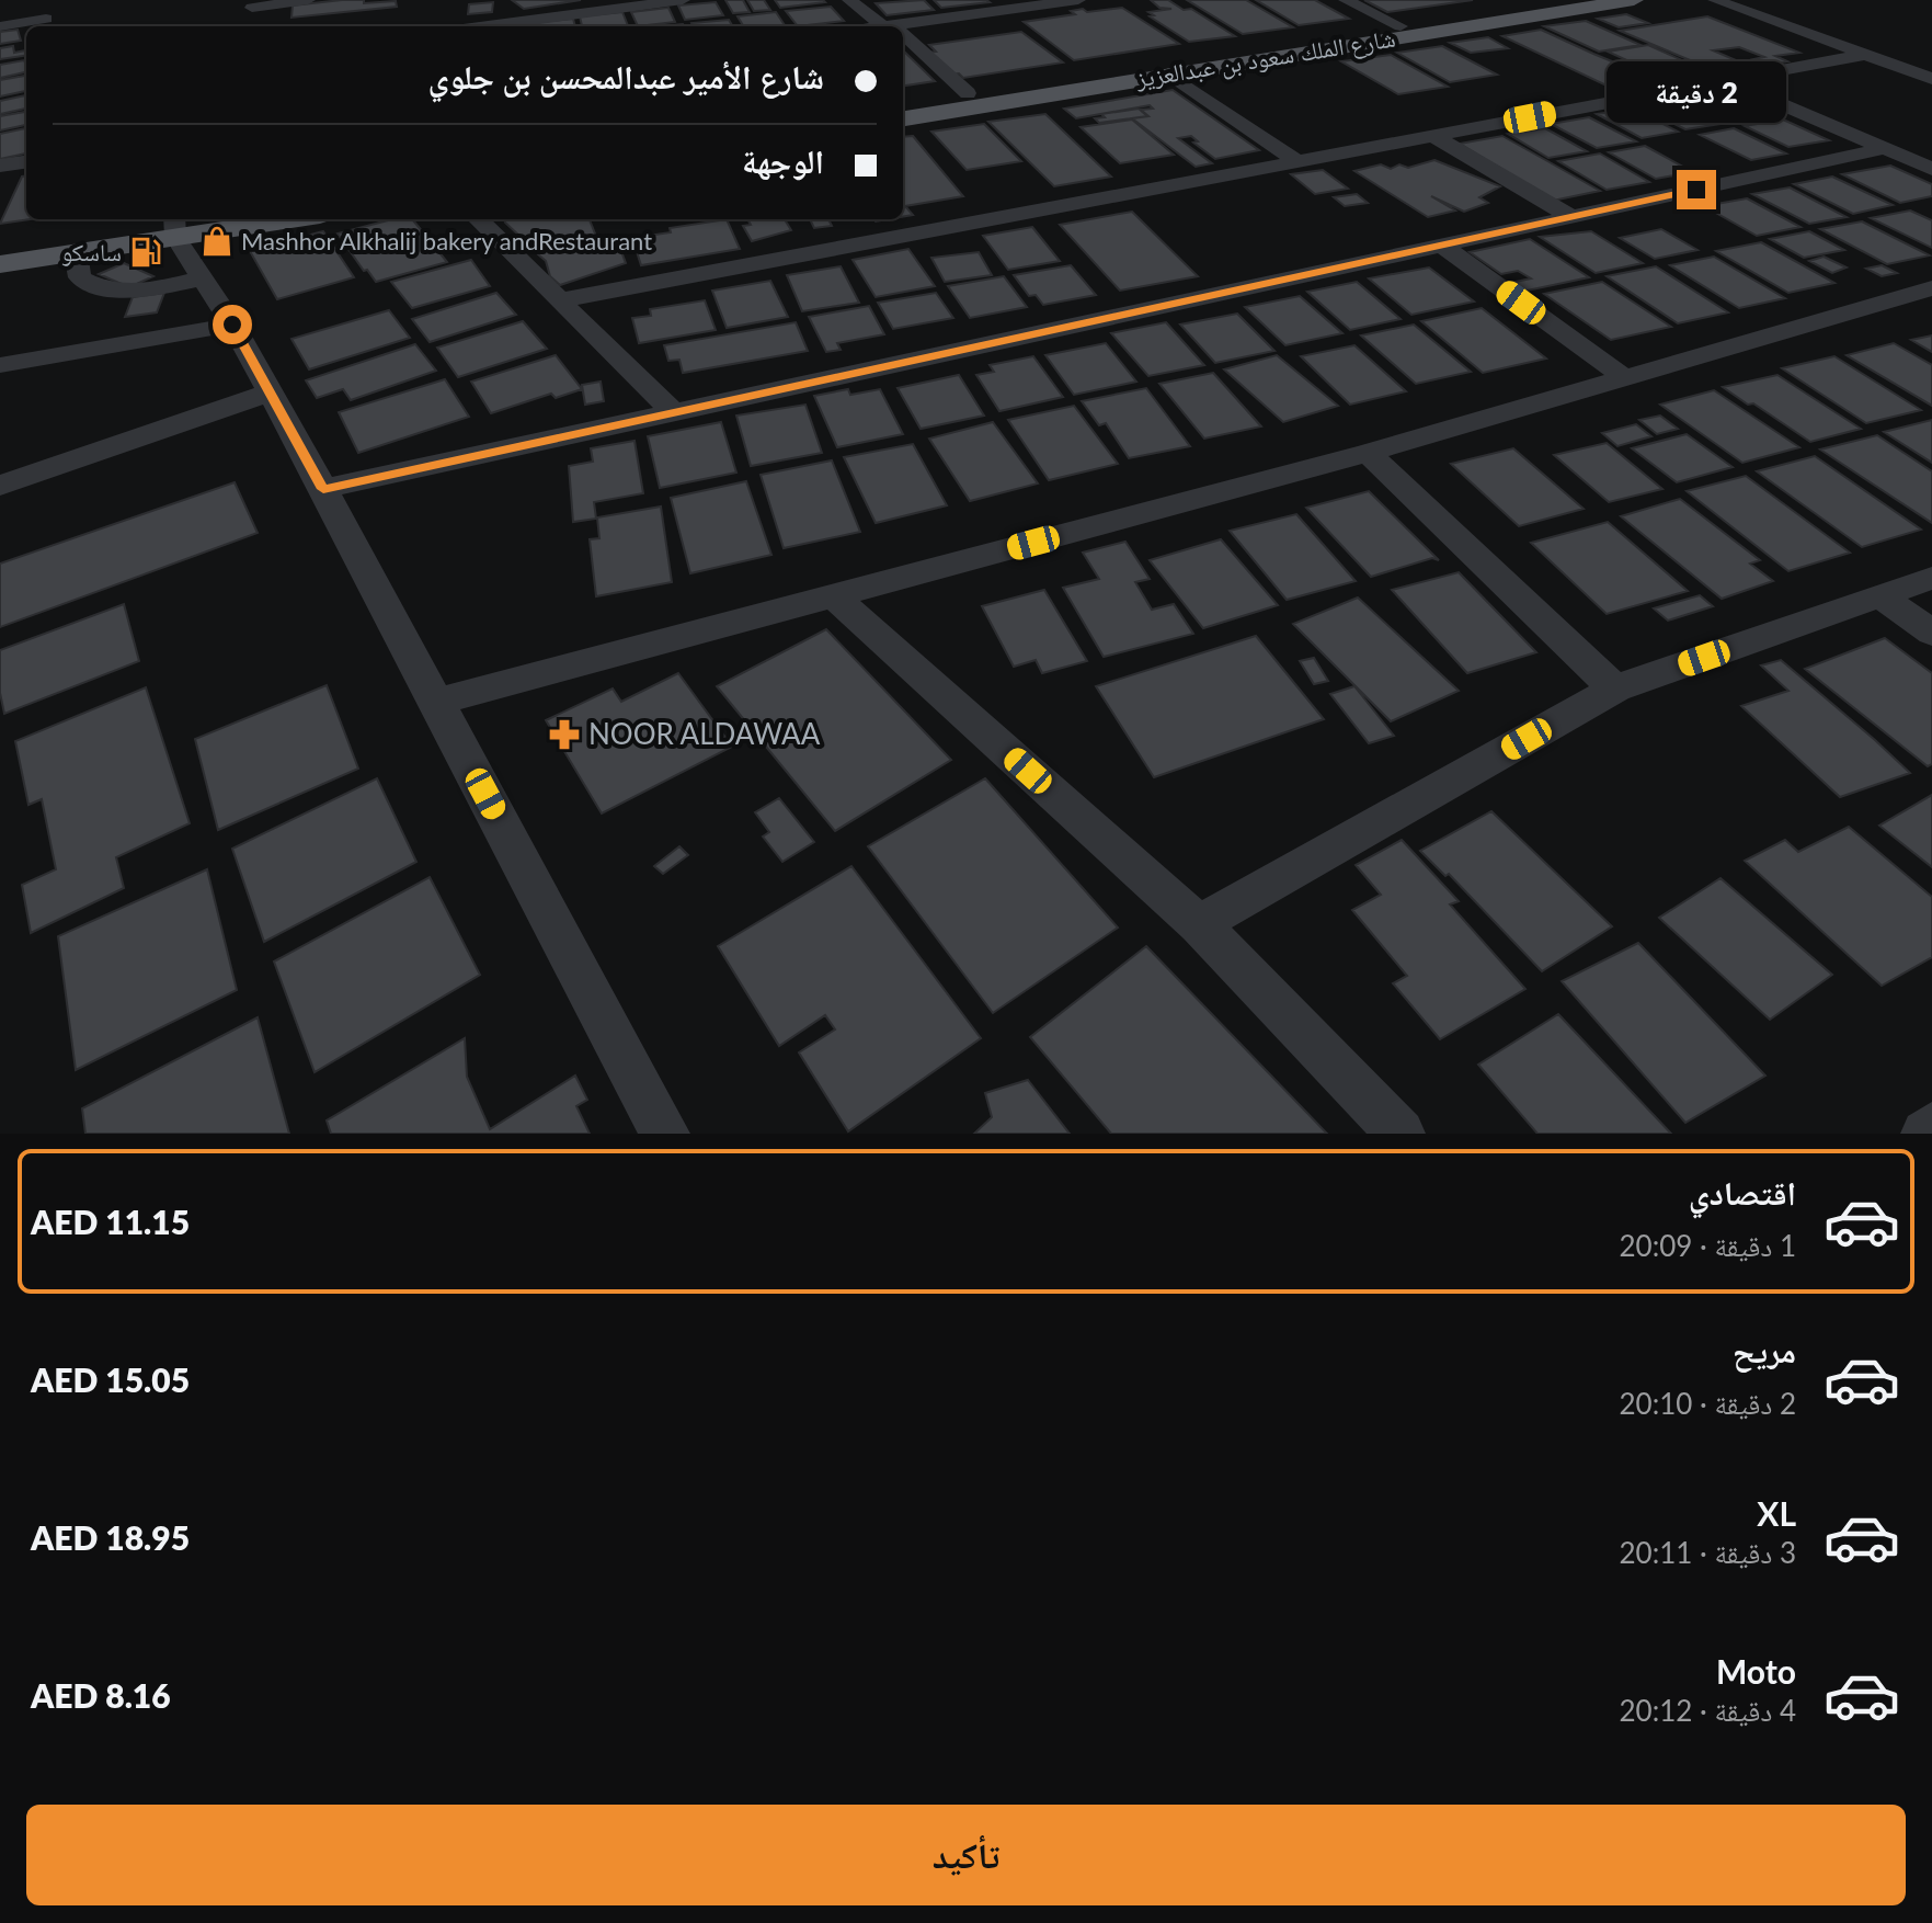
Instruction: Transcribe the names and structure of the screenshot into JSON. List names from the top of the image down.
{
  "streets": {
    "main road": ["شارع الملك سعود بن عبدالعزيز"]
  },
  "places": {
    "shop": ["Mashhor Alkhalij bakery andRestaurant"],
    "fuel station": ["ساسكو"],
    "pharmacy": ["NOOR ALDAWAA"]
  },
  "page": {
    "banner": ["شارع الأمير عبدالمحسن بن جلوي", "الوجهة"],
    "bubble": "2 دقيقة",
    "list": [
      {
        "name": "اقتصادي",
        "note": "1 دقيقة · 20:09",
        "value": "AED 11.15"
      },
      {
        "name": "مريح",
        "note": "2 دقيقة · 20:10",
        "value": "AED 15.05"
      },
      {
        "name": "XL",
        "note": "3 دقيقة · 20:11",
        "value": "AED 18.95"
      },
      {
        "name": "Moto",
        "note": "4 دقيقة · 20:12",
        "value": "AED 8.16"
      }
    ],
    "buttons": "تأكيد"
  }
}
